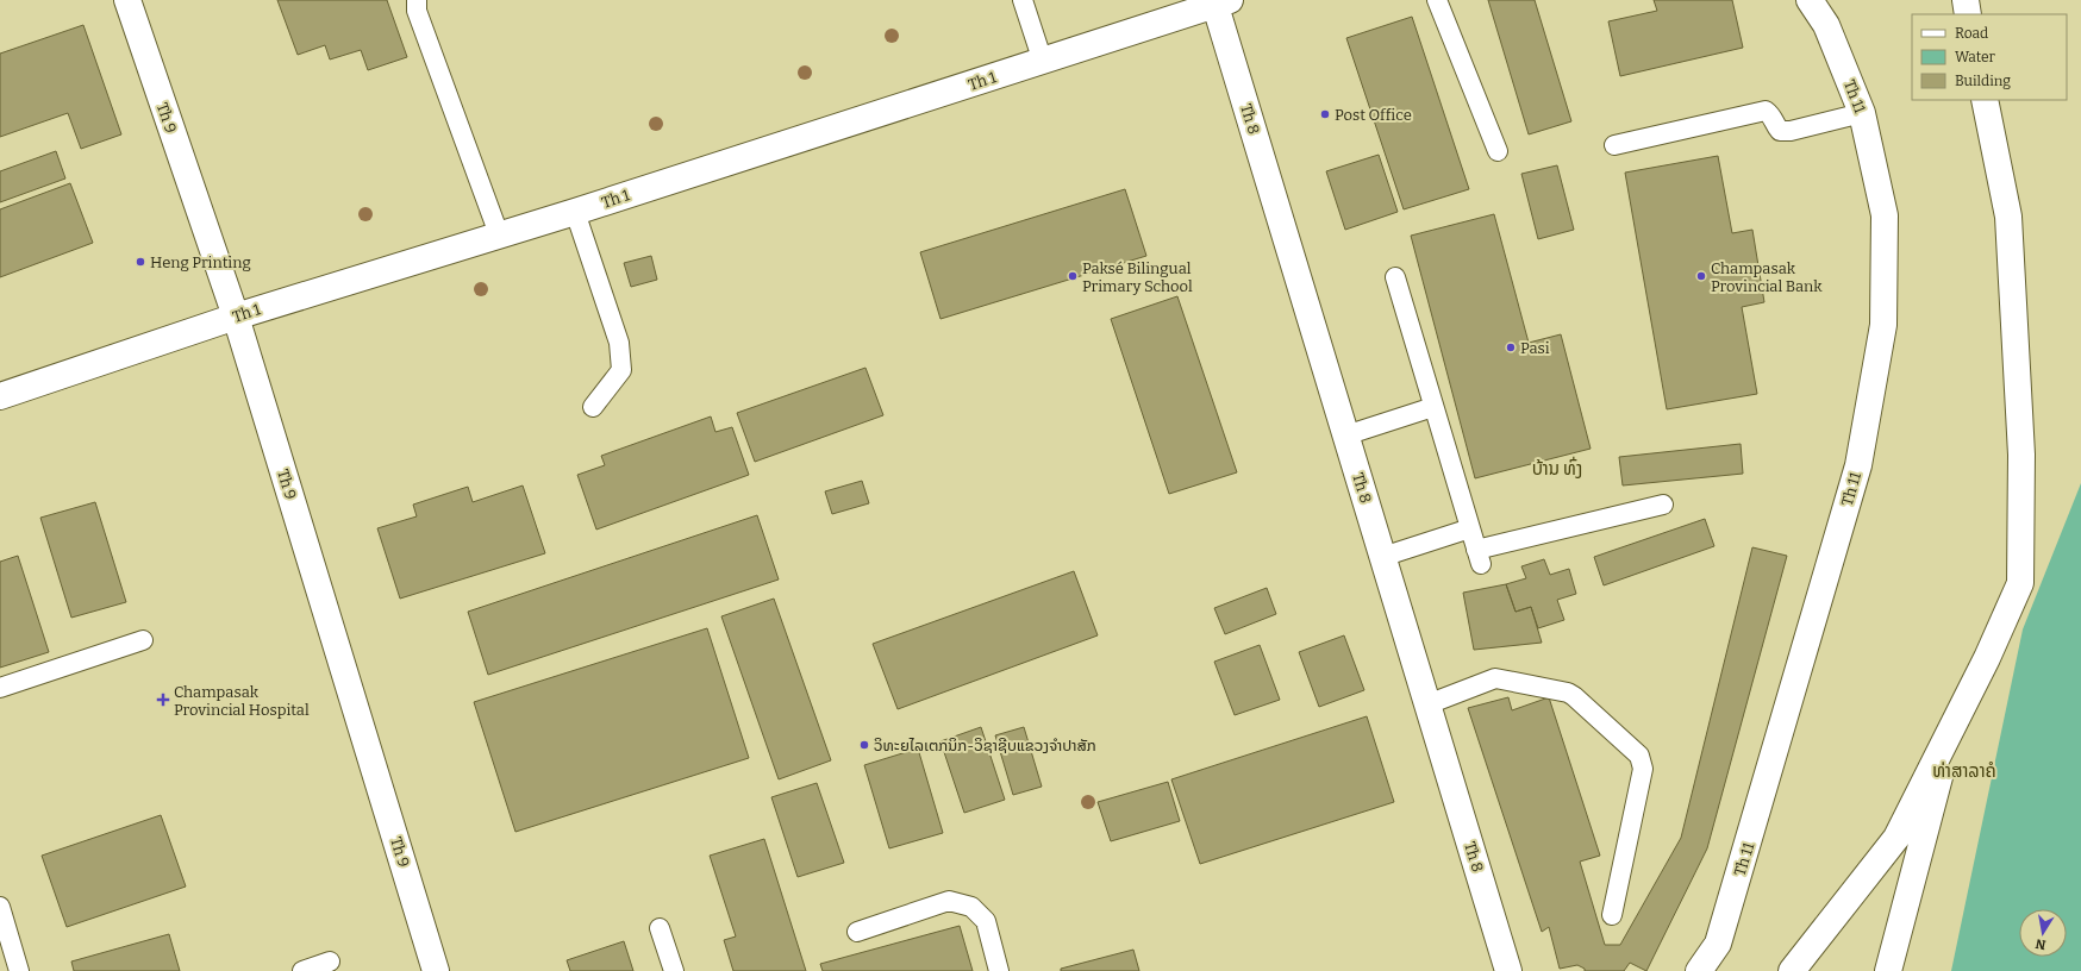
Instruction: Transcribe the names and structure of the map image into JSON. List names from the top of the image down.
{
  "streets": {
    "street": [
      "Th 1",
      "Th 11",
      "Th 9",
      "Th 8"
    ]
  },
  "crossings": [
    ["Th 1", "Th 9"],
    ["Th 1", "Th 8"]
  ],
  "districts": ["ບ້ານ ທົ່ງ", "ທ່າສາລາຄໍ"],
  "places": {
    "other": [
      "Post Office",
      "Heng Printing",
      "Paksé Bilingual Primary School",
      "Champasak Provincial Bank",
      "Pasi",
      "ວິທະຍໄລເຕກນິກ-ວິຊາຊີບແຂວງຈໍາປາສັກ"
    ],
    "health": ["Champasak Provincial Hospital"]
  },
  "legend": ["Road", "Water", "Building"],
  "north": "bottom"
}
